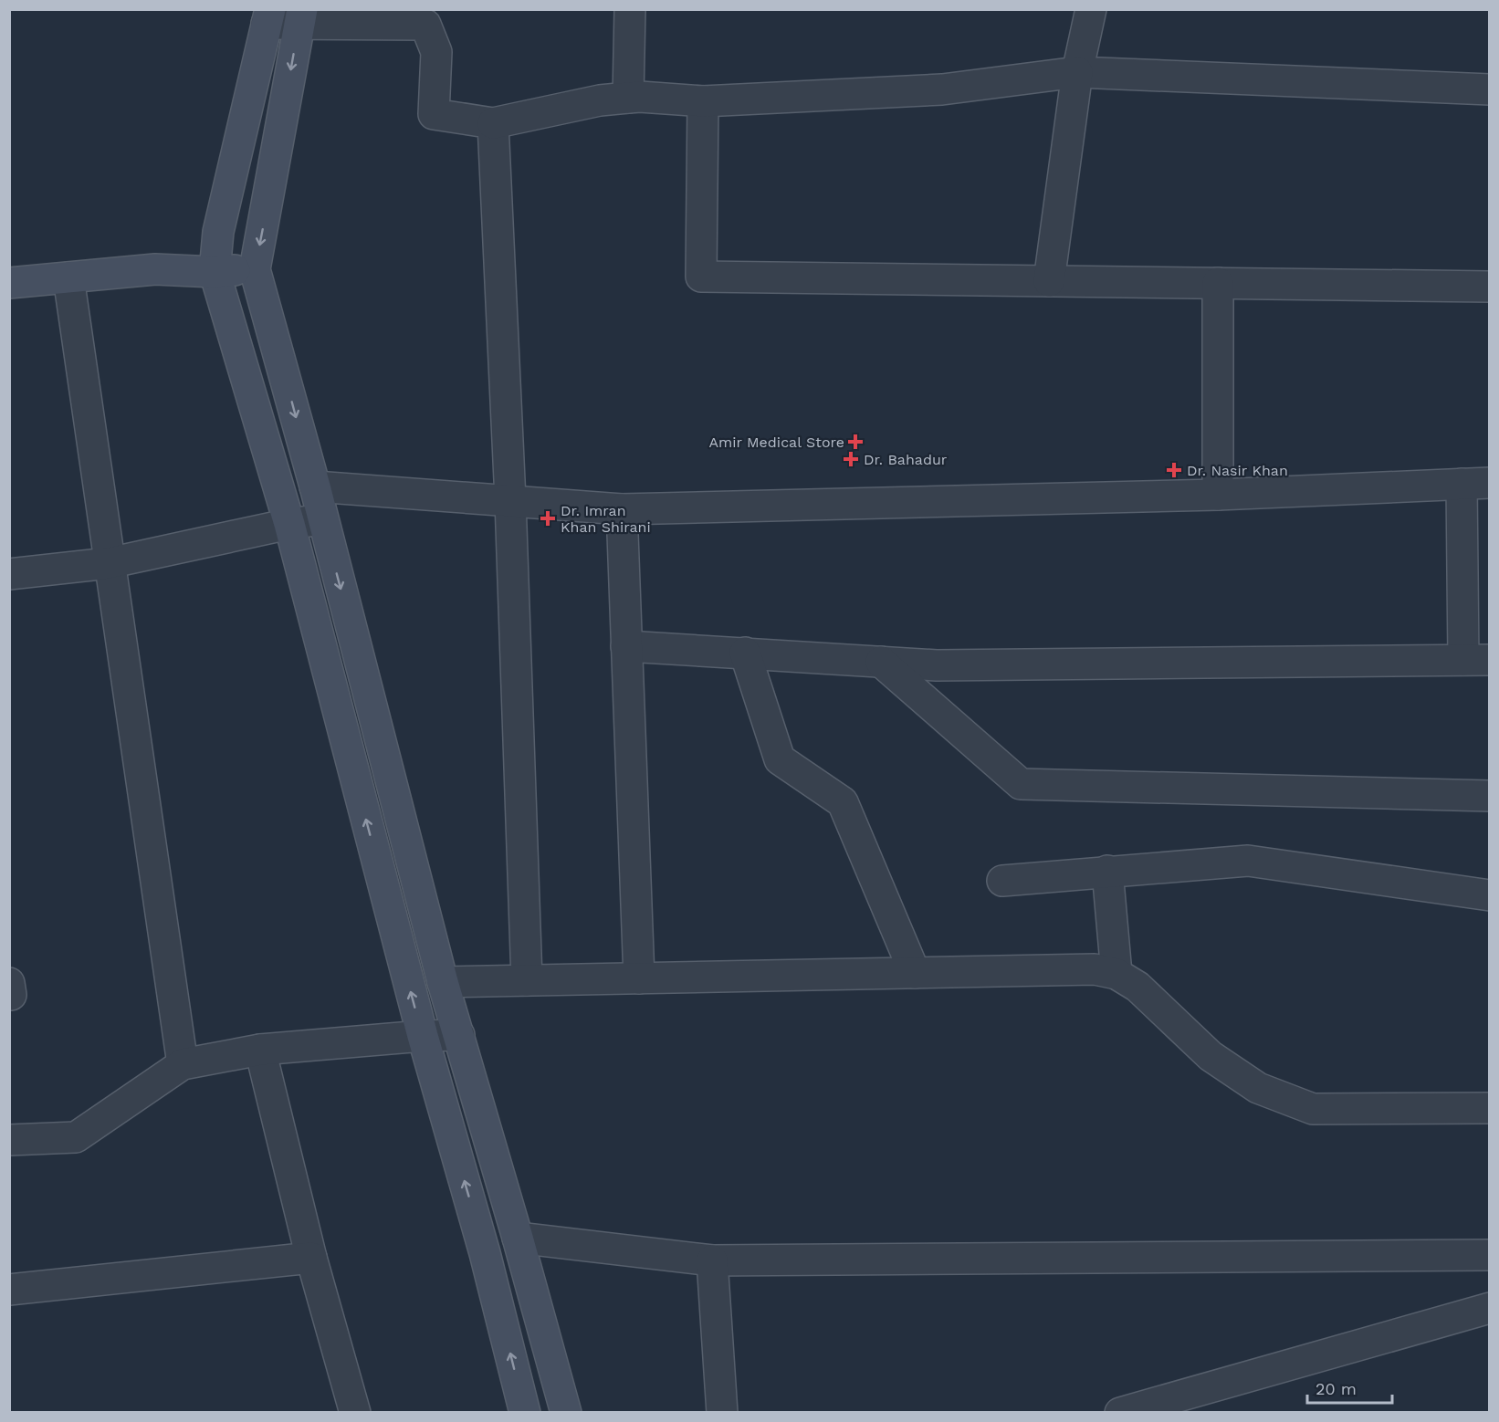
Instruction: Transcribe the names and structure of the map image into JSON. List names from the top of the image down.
{
  "places": {
    "health": [
      "Amir Medical Store",
      "Dr. Bahadur",
      "Dr. Nasir Khan",
      "Dr. Imran Khan Shirani"
    ]
  },
  "scale_bar": "20 m"
}
